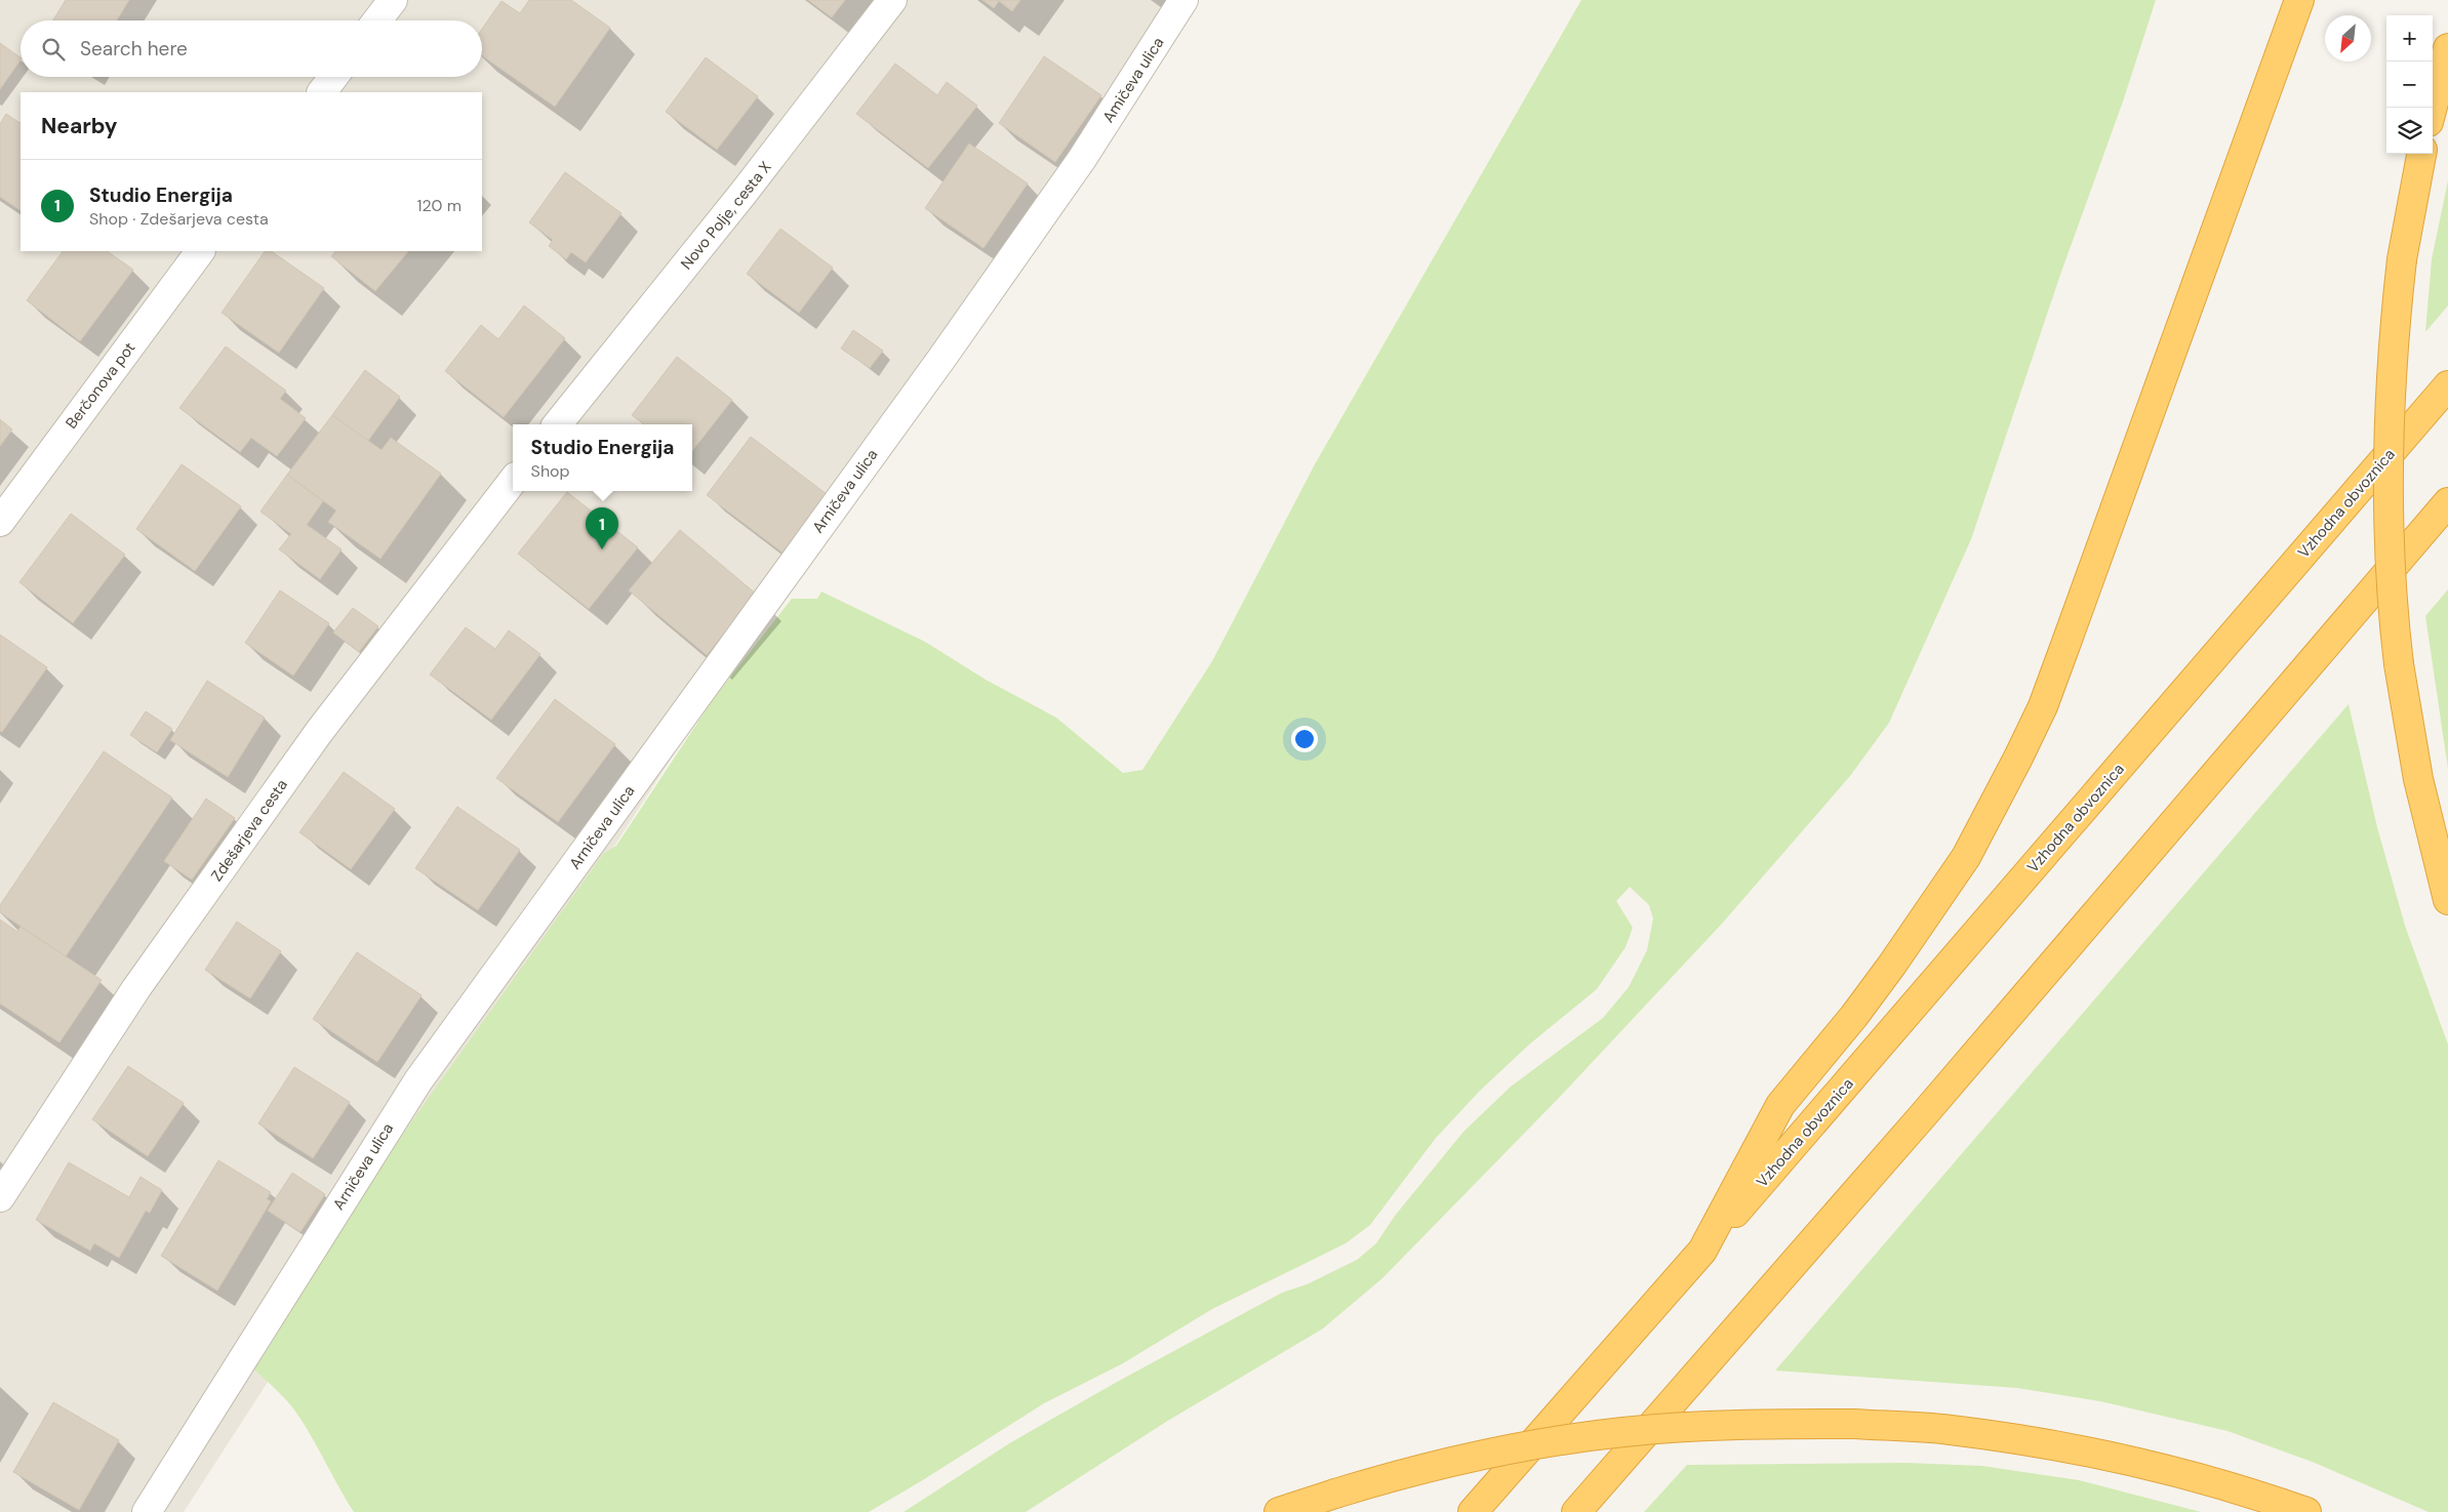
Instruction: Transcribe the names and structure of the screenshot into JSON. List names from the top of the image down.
{
  "streets": {
    "highway": ["Vzhodna obvoznica"],
    "street": [
      "Amičeva ulica",
      "Novo Polje, cesta X",
      "Berčonova pot",
      "Arničeva ulica",
      "Zdešarjeva cesta"
    ]
  },
  "crossings": [
    ["Amičeva ulica", "Arničeva ulica"]
  ],
  "north": "bottom left",
  "page": {
    "map_buttons": ["+", "−"],
    "search": "Search here",
    "heading": "Nearby",
    "list": [
      {
        "mark": "1",
        "name": "Studio Energija",
        "note": "Shop · Zdešarjeva cesta",
        "value": "120 m"
      }
    ],
    "popup": ["Studio Energija", "Shop"],
    "pins": "1"
  }
}
